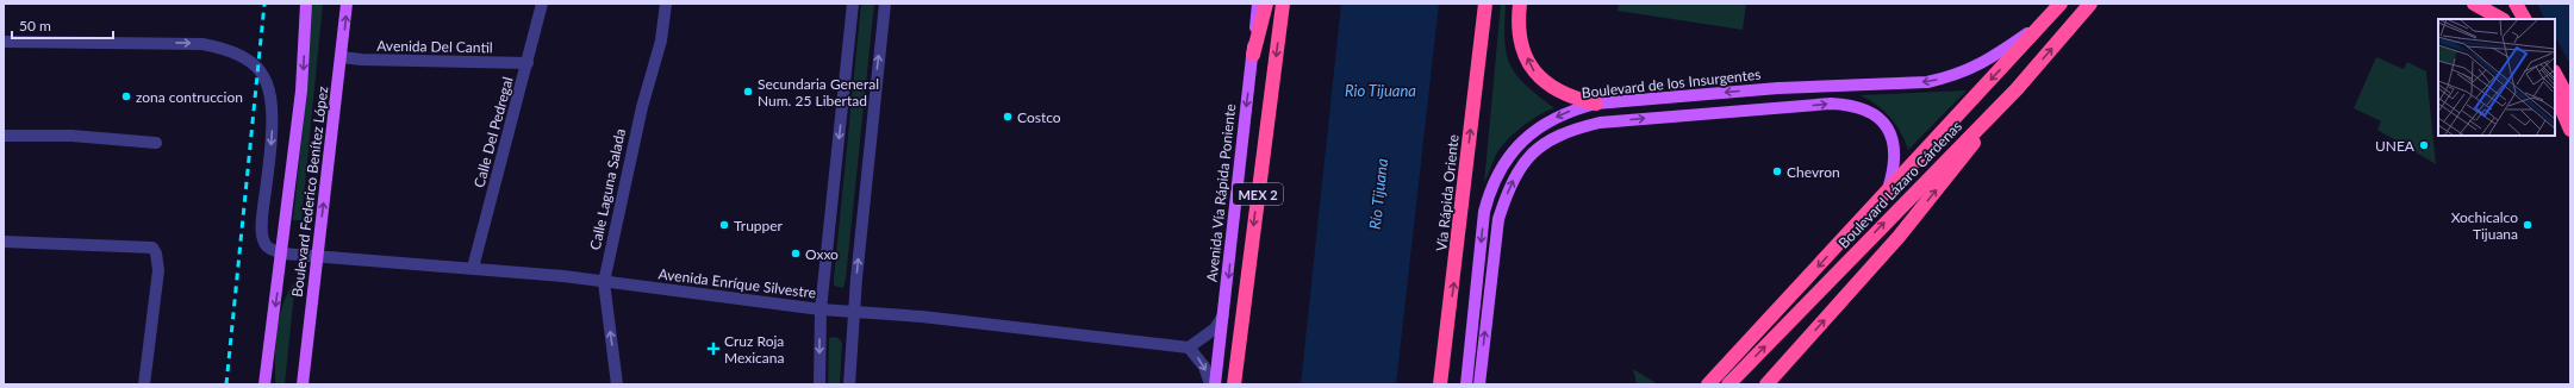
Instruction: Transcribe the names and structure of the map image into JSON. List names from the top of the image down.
{
  "streets": {
    "highway": ["Boulevard Lázaro Cárdenas", "Vía Rápida Oriente", "MEX 2"],
    "main road": ["Boulevard de los Insurgentes", "Boulevard Federico Benítez López", "Avenida Vía Rápida Poniente"],
    "street": [
      "Avenida Del Cantil",
      "Calle Del Pedregal",
      "Calle Laguna Salada",
      "Avenida Enríque Silvestre"
    ]
  },
  "crossings": [
    ["Avenida Del Cantil", "Calle Del Pedregal"],
    ["Avenida Del Cantil", "Boulevard Federico Benítez López"],
    ["Boulevard de los Insurgentes", "Boulevard Lázaro Cárdenas"],
    ["Calle Del Pedregal", "Avenida Enríque Silvestre"],
    ["Calle Laguna Salada", "Avenida Enríque Silvestre"],
    ["Boulevard Federico Benítez López", "Avenida Enríque Silvestre"]
  ],
  "one_way": ["Boulevard de los Insurgentes", "Avenida Vía Rápida Poniente", "Vía Rápida Oriente"],
  "water": ["Rio Tijuana", "Río Tijuana"],
  "places": {
    "other": [
      "Secundaria General Num. 25 Libertad",
      "zona contruccion",
      "Costco",
      "UNEA",
      "Chevron",
      "Trupper",
      "Xochicalco Tijuana",
      "Oxxo"
    ],
    "health": ["Cruz Roja Mexicana"]
  },
  "scale_bar": "50 m"
}
